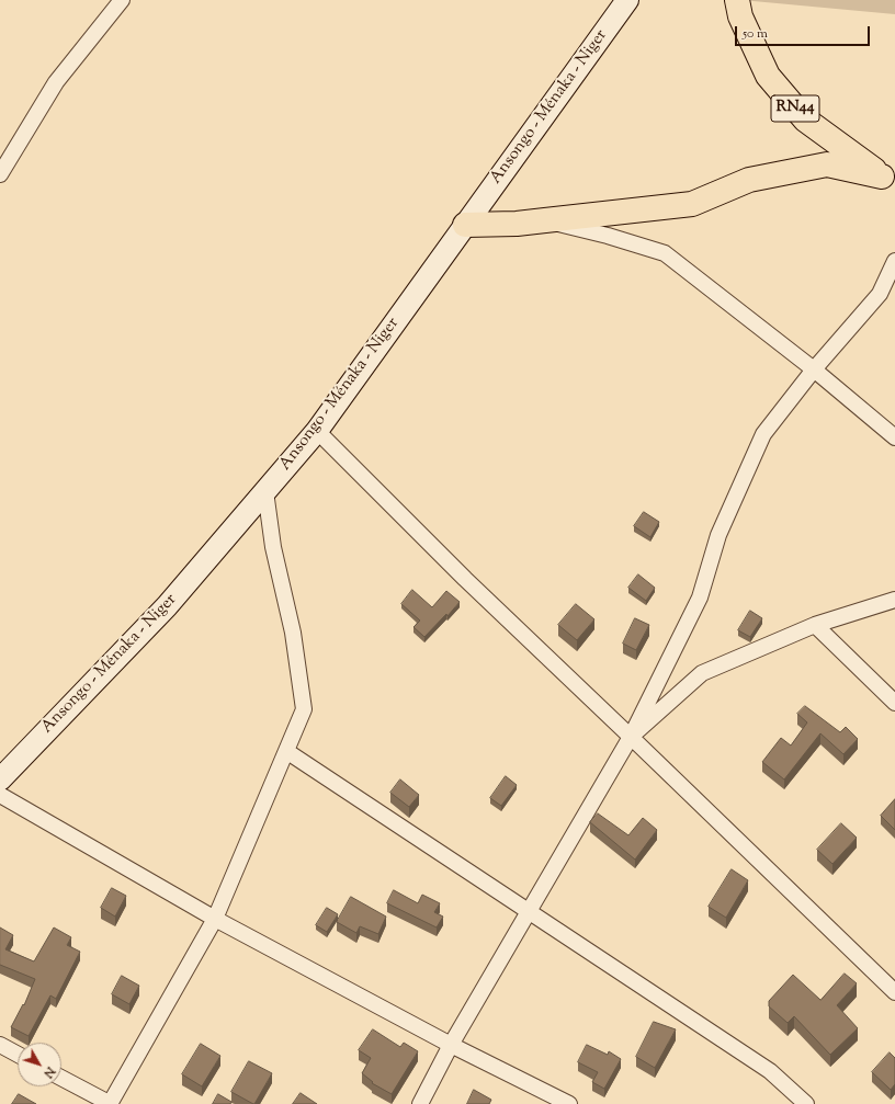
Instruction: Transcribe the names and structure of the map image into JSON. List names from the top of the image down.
{
  "streets": {
    "main road": ["Ansongo - Ménaka - Niger", "RN44"]
  },
  "scale_bar": "50 m",
  "north": "bottom right"
}
